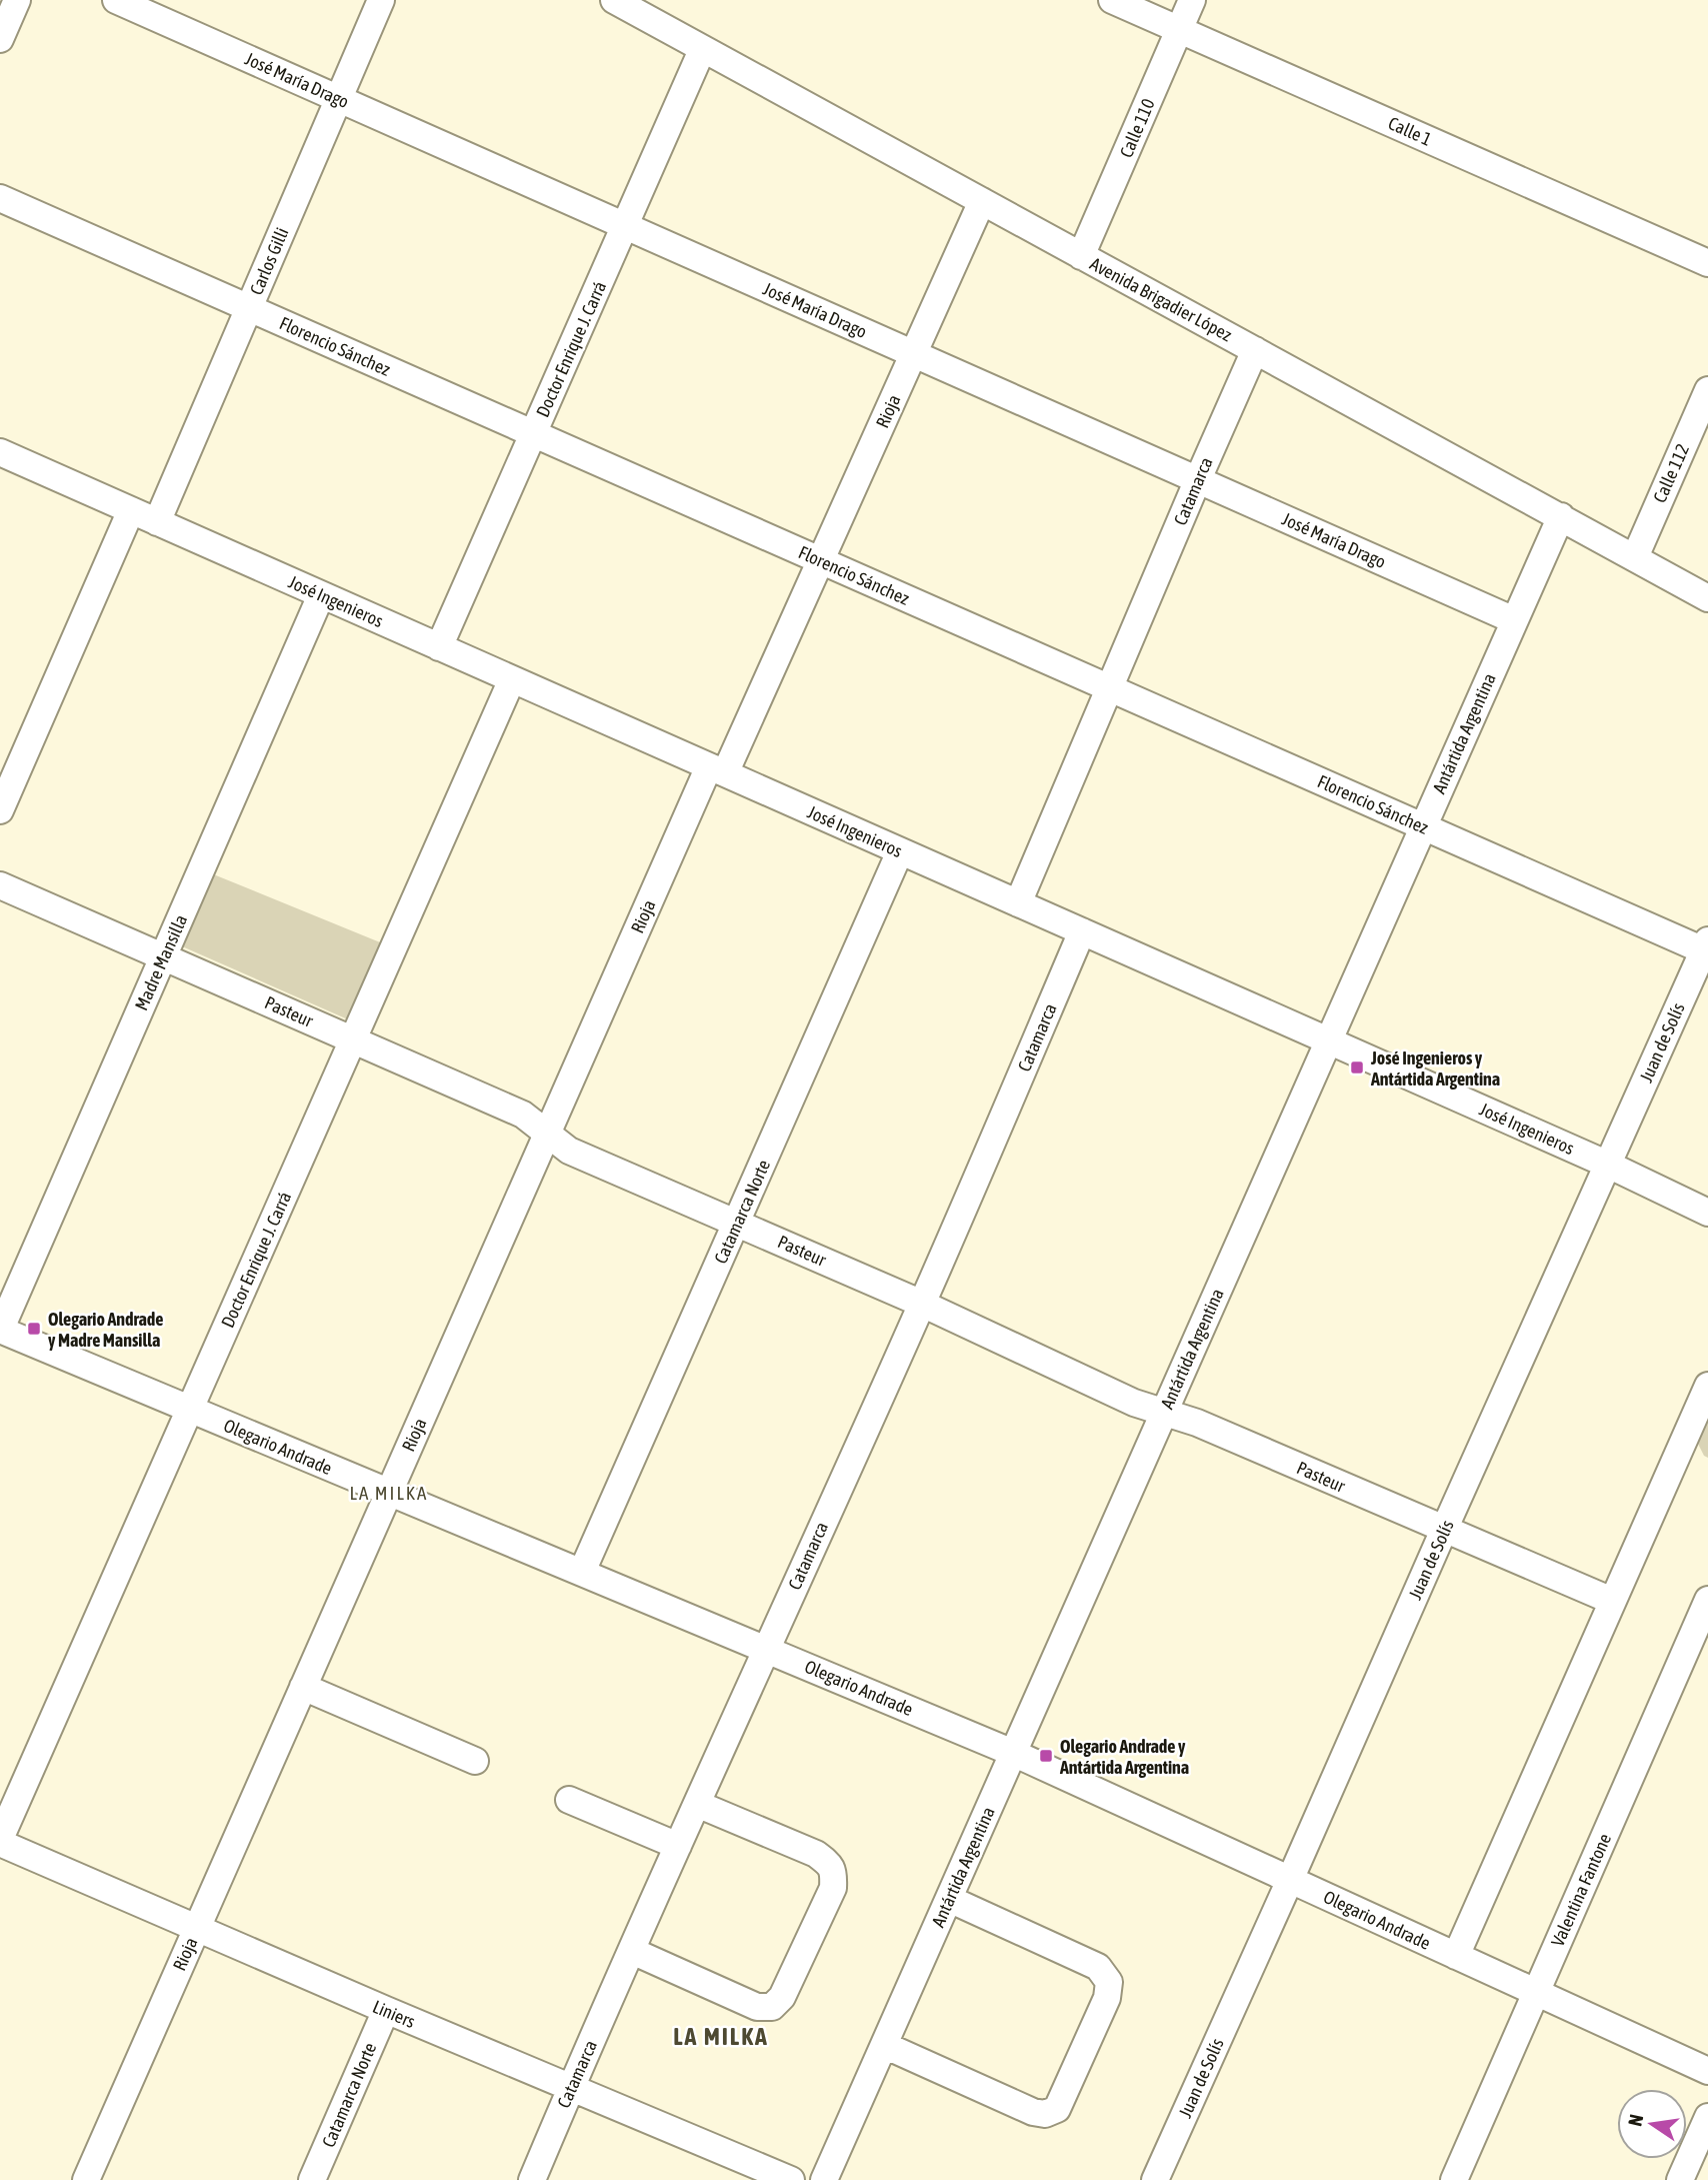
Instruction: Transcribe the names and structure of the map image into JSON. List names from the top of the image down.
{
  "streets": {
    "street": [
      "José María Drago",
      "Calle 110",
      "Calle 1",
      "Carlos Gilli",
      "Avenida Brigadier López",
      "Florencio Sánchez",
      "Doctor Enrique J. Carrá",
      "Rioja",
      "Calle 112",
      "Catamarca",
      "José Ingenieros",
      "Antártida Argentina",
      "Madre Mansilla",
      "Pasteur",
      "Juan de Solís",
      "Catamarca Norte",
      "Olegario Andrade",
      "Valentina Fantone",
      "Liniers"
    ]
  },
  "crossings": [
    ["José María Drago", "Carlos Gilli"],
    ["José María Drago", "Doctor Enrique J. Carrá"],
    ["José María Drago", "Rioja"],
    ["José María Drago", "Catamarca"],
    ["José María Drago", "Antártida Argentina"],
    ["Calle 110", "Calle 1"],
    ["Calle 110", "Avenida Brigadier López"],
    ["Carlos Gilli", "Florencio Sánchez"],
    ["Carlos Gilli", "José Ingenieros"],
    ["Avenida Brigadier López", "Doctor Enrique J. Carrá"],
    ["Avenida Brigadier López", "Rioja"],
    ["Avenida Brigadier López", "Calle 112"],
    ["Avenida Brigadier López", "Catamarca"],
    ["Avenida Brigadier López", "Antártida Argentina"],
    ["Florencio Sánchez", "Doctor Enrique J. Carrá"],
    ["Florencio Sánchez", "Rioja"],
    ["Florencio Sánchez", "Catamarca"],
    ["Florencio Sánchez", "Antártida Argentina"],
    ["Florencio Sánchez", "Juan de Solís"],
    ["Doctor Enrique J. Carrá", "José Ingenieros"],
    ["Doctor Enrique J. Carrá", "Pasteur"],
    ["Doctor Enrique J. Carrá", "Olegario Andrade"],
    ["Doctor Enrique J. Carrá", "Liniers"],
    ["Rioja", "José Ingenieros"],
    ["Rioja", "Pasteur"],
    ["Rioja", "Olegario Andrade"],
    ["Rioja", "Liniers"],
    ["Catamarca", "José Ingenieros"],
    ["Catamarca", "Pasteur"],
    ["Catamarca", "Olegario Andrade"],
    ["Catamarca", "Liniers"],
    ["José Ingenieros", "Antártida Argentina"],
    ["José Ingenieros", "Madre Mansilla"],
    ["José Ingenieros", "Juan de Solís"],
    ["José Ingenieros", "Catamarca Norte"],
    ["Antártida Argentina", "Pasteur"],
    ["Antártida Argentina", "Olegario Andrade"],
    ["Madre Mansilla", "Pasteur"],
    ["Madre Mansilla", "Olegario Andrade"],
    ["Pasteur", "Juan de Solís"],
    ["Pasteur", "Catamarca Norte"],
    ["Juan de Solís", "Olegario Andrade"],
    ["Catamarca Norte", "Olegario Andrade"],
    ["Catamarca Norte", "Liniers"],
    ["Olegario Andrade", "Valentina Fantone"]
  ],
  "districts": ["LA MILKA", "LA MILKA"],
  "places": {
    "transit": ["José Ingenieros y Antártida Argentina", "Olegario Andrade y Madre Mansilla", "Olegario Andrade y Antártida Argentina"]
  },
  "north": "left"
}
